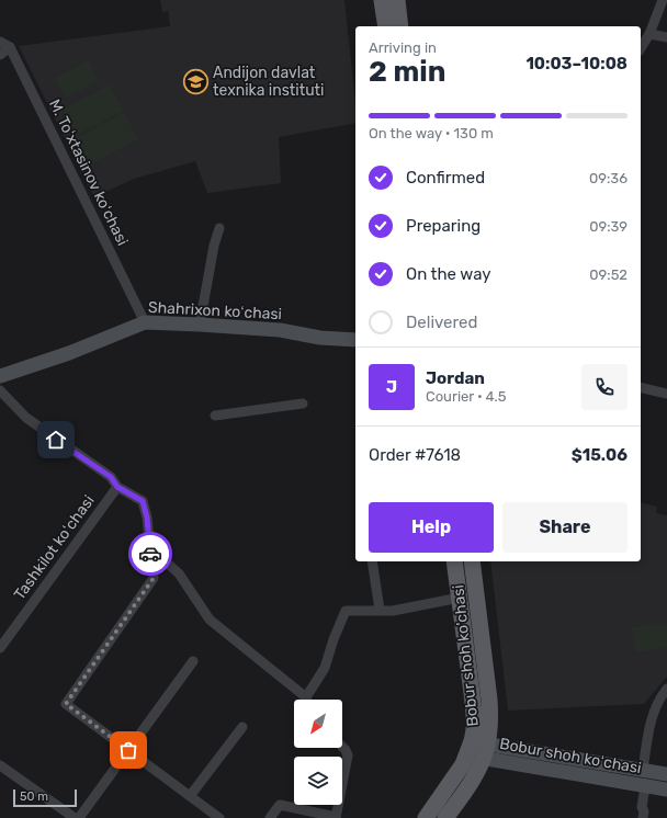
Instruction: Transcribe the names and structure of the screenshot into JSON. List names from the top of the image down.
{
  "streets": {
    "main road": ["Shahrixon koʻchasi", "Bobur shoh ko'chasi", "Bobur shoh koʻchasi"],
    "street": ["M. Toʻxtasinov koʻchasi", "Tashkilot koʻchasi"]
  },
  "crossings": [
    ["M. Toʻxtasinov koʻchasi", "Shahrixon koʻchasi"],
    ["Bobur shoh ko'chasi", "Bobur shoh koʻchasi"]
  ],
  "places": {
    "school or university": ["Andijon davlat texnika instituti"]
  },
  "scale_bar": "50 m",
  "north": "bottom left",
  "page": {
    "heading": ["2 min", "Arriving in", "10:03–10:08"],
    "panel": [
      "Jordan",
      "Courier · 4.5",
      "Order #7618",
      "$15.06"
    ],
    "bar": "On the way · 130 m",
    "list": [
      ["Confirmed", "09:36"],
      ["Preparing", "09:39"],
      ["On the way", "09:52"],
      "Delivered"
    ],
    "round": "J",
    "buttons": ["Help", "Share"],
    "scale": "50 m"
  }
}
